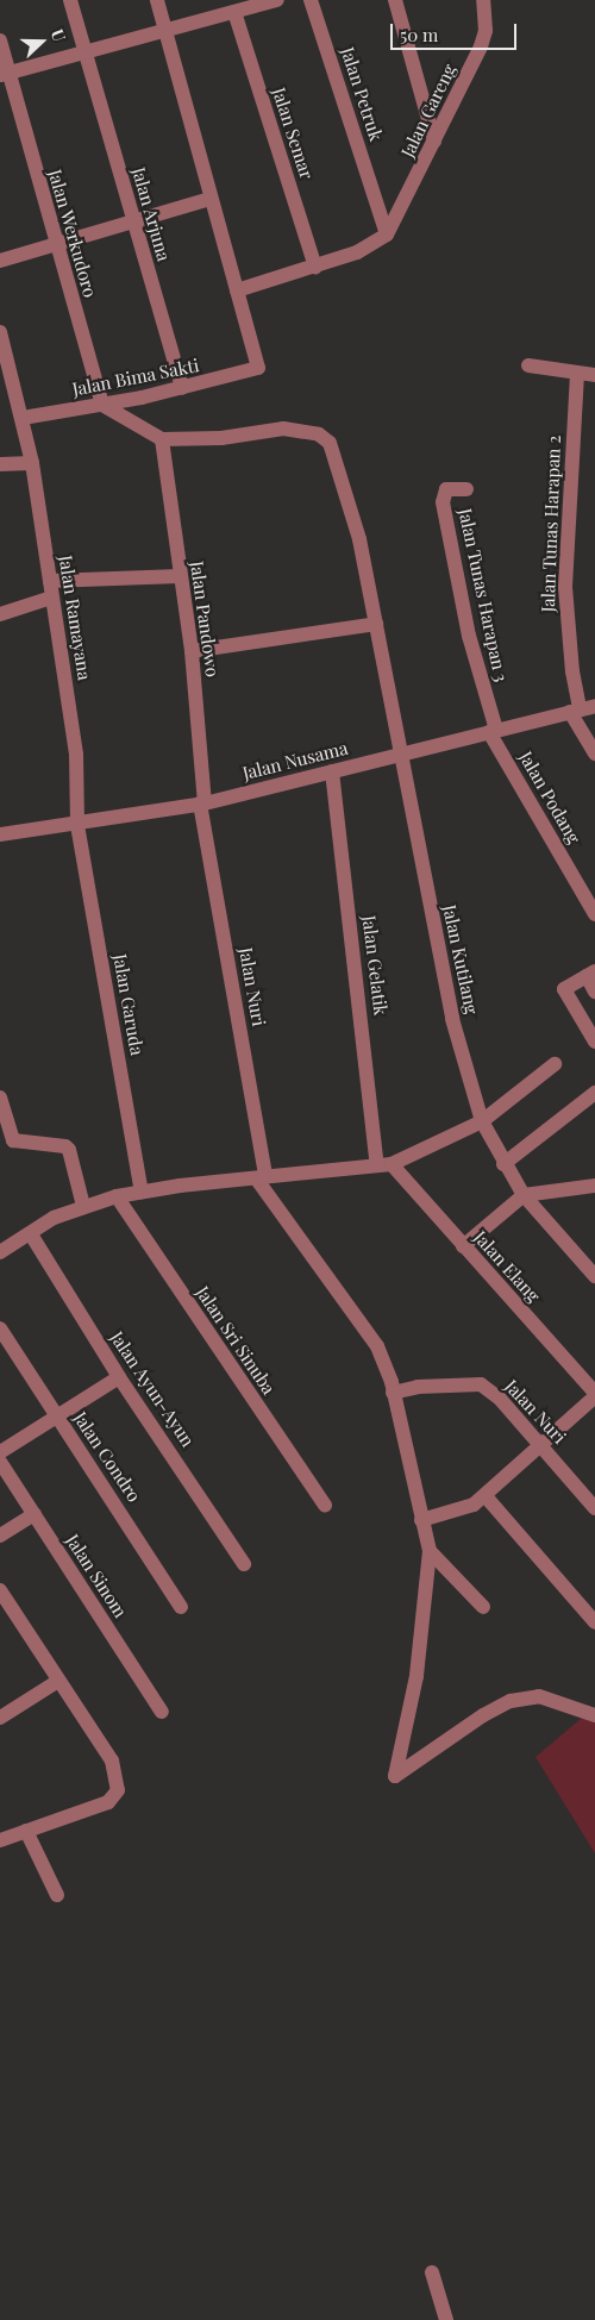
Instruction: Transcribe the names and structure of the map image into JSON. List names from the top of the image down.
{
  "streets": {
    "street": [
      "Jalan Petruk",
      "Jalan Gareng",
      "Jalan Semar",
      "Jalan Arjuna",
      "Jalan Werkudoro",
      "Jalan Bima Sakti",
      "Jalan Tunas Harapan 2",
      "Jalan Tunas Harapan 3",
      "Jalan Ramayana",
      "Jalan Pandowo",
      "Jalan Nusama",
      "Jalan Podang",
      "Jalan Kutilang",
      "Jalan Gelatik",
      "Jalan Nuri",
      "Jalan Garuda",
      "Jalan Elang",
      "Jalan Sri Sinuba",
      "Jalan Ayun-Ayun",
      "Jalan Condro",
      "Jalan Sinom"
    ]
  },
  "crossings": [
    ["Jalan Petruk", "Jalan Gareng"],
    ["Jalan Arjuna", "Jalan Bima Sakti"],
    ["Jalan Werkudoro", "Jalan Bima Sakti"],
    ["Jalan Bima Sakti", "Jalan Ramayana"],
    ["Jalan Tunas Harapan 2", "Jalan Nusama"],
    ["Jalan Tunas Harapan 3", "Jalan Nusama"],
    ["Jalan Tunas Harapan 3", "Jalan Podang"],
    ["Jalan Ramayana", "Jalan Nusama"],
    ["Jalan Ramayana", "Jalan Garuda"],
    ["Jalan Pandowo", "Jalan Nusama"],
    ["Jalan Pandowo", "Jalan Kutilang"],
    ["Jalan Pandowo", "Jalan Nuri"],
    ["Jalan Nusama", "Jalan Podang"],
    ["Jalan Nusama", "Jalan Kutilang"],
    ["Jalan Nusama", "Jalan Gelatik"],
    ["Jalan Nusama", "Jalan Nuri"],
    ["Jalan Nusama", "Jalan Garuda"],
    ["Jalan Gelatik", "Jalan Elang"]
  ],
  "scale_bar": "50 m",
  "north": "right"
}
